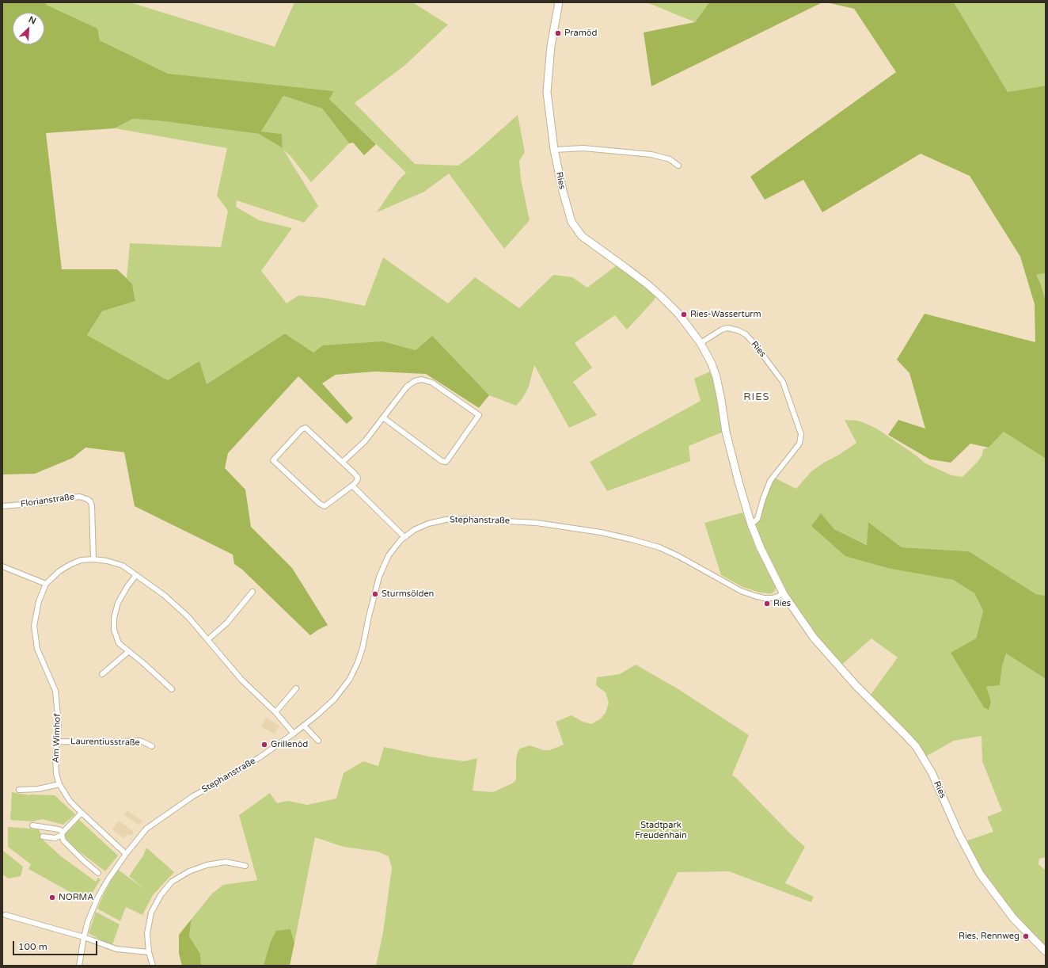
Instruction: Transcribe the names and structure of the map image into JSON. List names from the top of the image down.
{
  "streets": {
    "street": [
      "Ries",
      "Florianstraße",
      "Stephanstraße",
      "Am Wimhof",
      "Laurentiusstraße"
    ]
  },
  "crossings": [
    ["Ries", "Stephanstraße"],
    ["Florianstraße", "Am Wimhof"],
    ["Stephanstraße", "Am Wimhof"],
    ["Am Wimhof", "Laurentiusstraße"]
  ],
  "districts": ["RIES"],
  "parks": ["Stadtpark Freudenhain"],
  "places": [
    "Pramöd",
    "Ries-Wasserturm",
    "Sturmsölden",
    "Ries",
    "Grillenöd",
    "NORMA",
    "Ries, Rennweg"
  ],
  "scale_bar": "100 m",
  "north": "top right"
}
